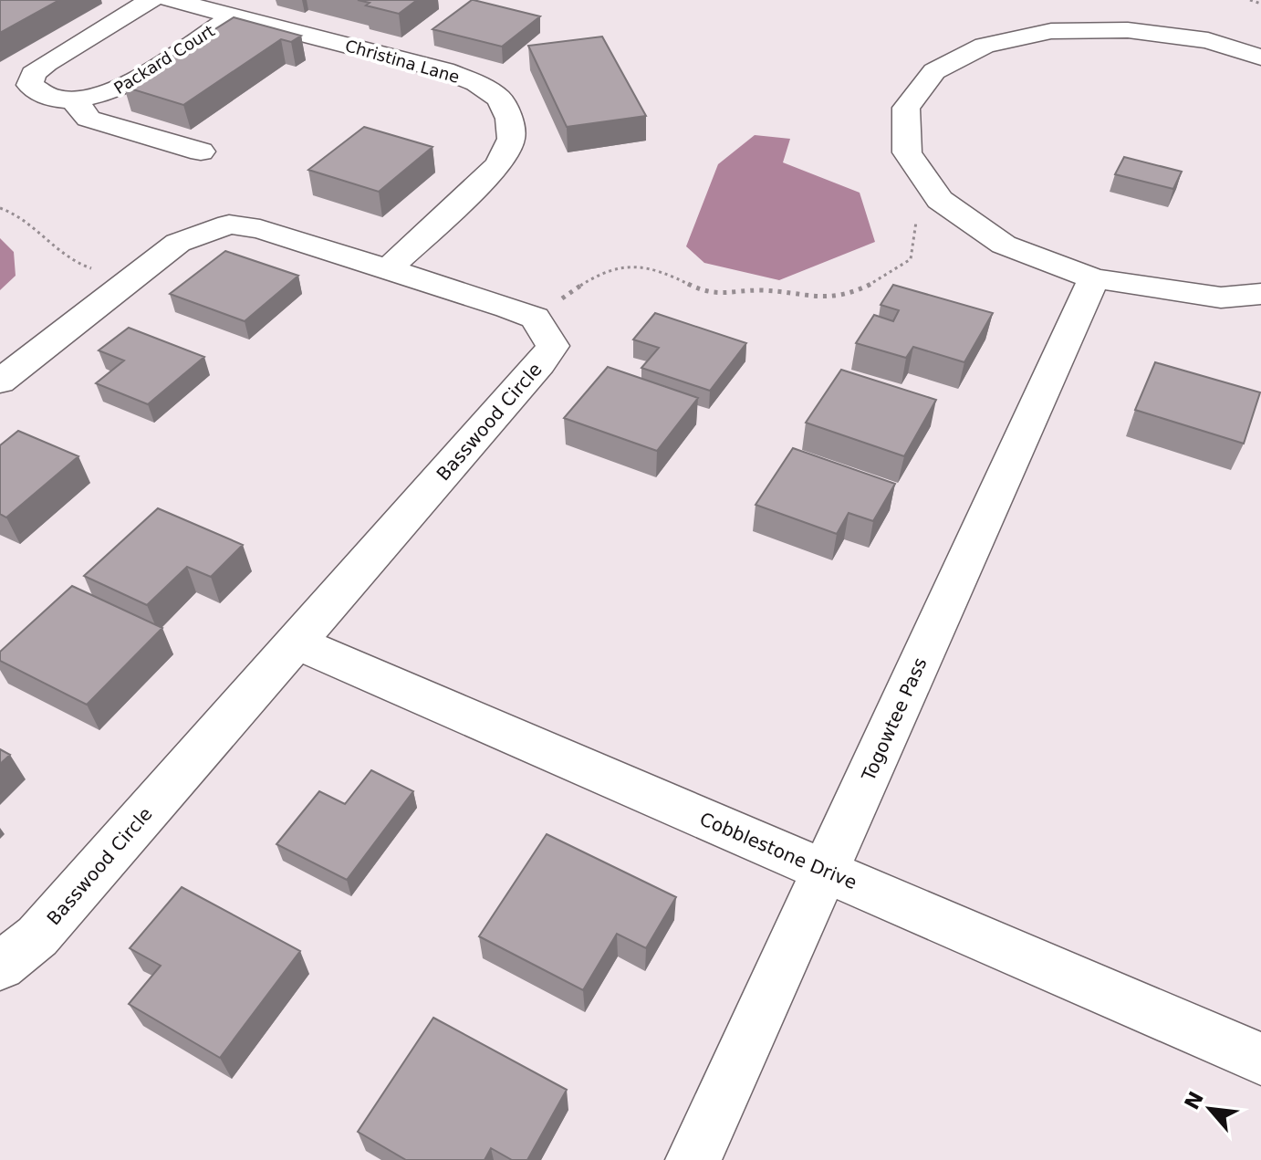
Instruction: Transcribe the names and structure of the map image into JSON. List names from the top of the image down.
{
  "streets": {
    "street": [
      "Packard Court",
      "Christina Lane",
      "Basswood Circle",
      "Togowtee Pass",
      "Cobblestone Drive"
    ]
  },
  "crossings": [
    ["Packard Court", "Christina Lane"],
    ["Basswood Circle", "Cobblestone Drive"],
    ["Togowtee Pass", "Cobblestone Drive"]
  ],
  "north": "top left"
}
